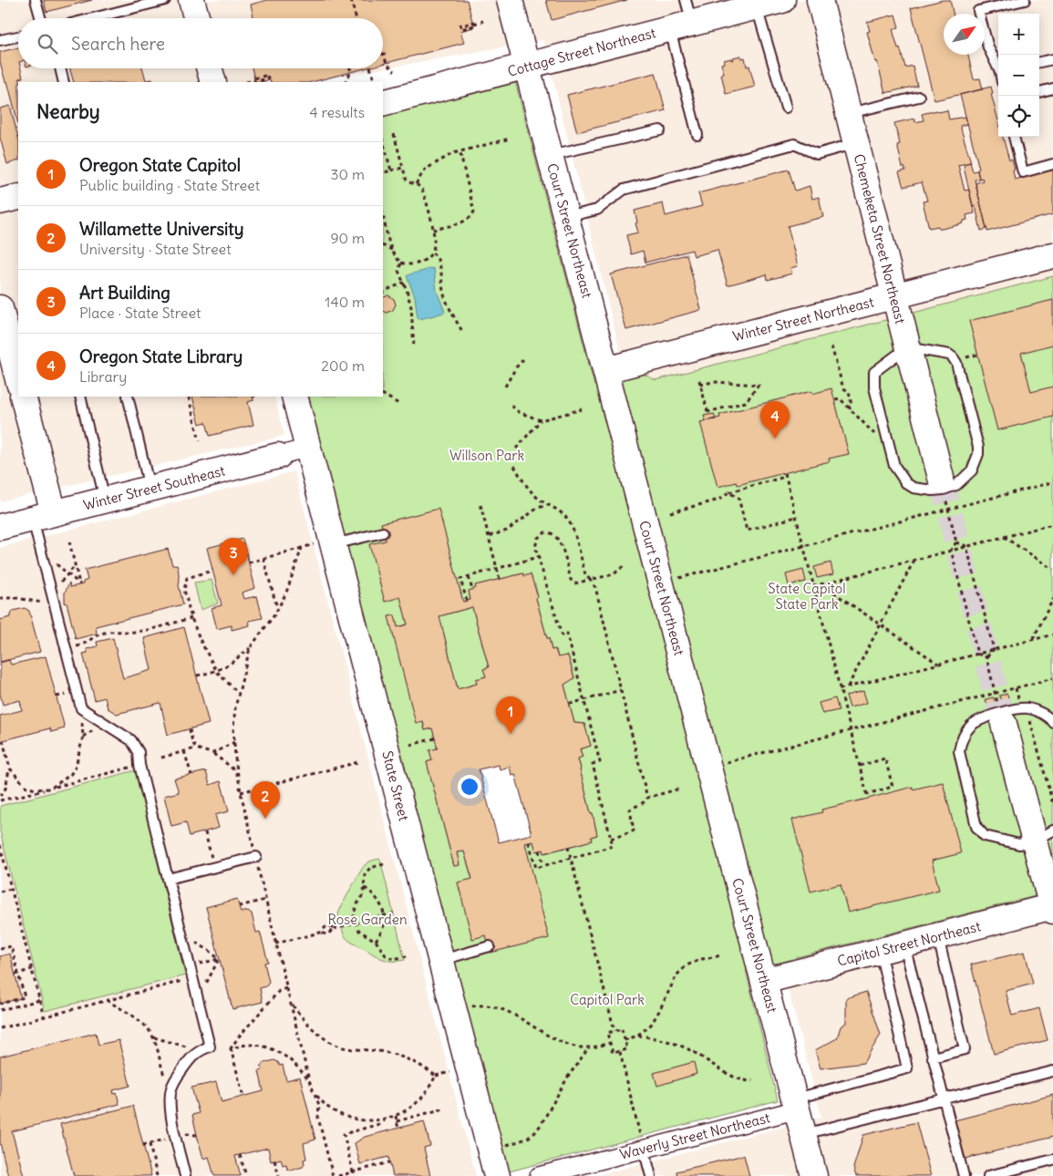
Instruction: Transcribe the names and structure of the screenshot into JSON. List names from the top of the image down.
{
  "streets": {
    "street": [
      "Cottage Street Northeast",
      "Court Street Northeast",
      "Chemeketa Street Northeast",
      "Winter Street Northeast",
      "Winter Street Southeast",
      "State Street",
      "Capitol Street Northeast",
      "Waverly Street Northeast"
    ]
  },
  "crossings": [
    ["Cottage Street Northeast", "Court Street Northeast"],
    ["Court Street Northeast", "Winter Street Northeast"],
    ["Court Street Northeast", "Capitol Street Northeast"],
    ["Court Street Northeast", "Waverly Street Northeast"],
    ["Chemeketa Street Northeast", "Winter Street Northeast"],
    ["Winter Street Southeast", "State Street"]
  ],
  "parks": [
    "Willson Park",
    "State Capitol State Park",
    "Rose Garden",
    "Capitol Park"
  ],
  "north": "top right",
  "page": {
    "map_buttons": ["+", "−"],
    "search": "Search here",
    "heading": ["Nearby", "4 results"],
    "list": [
      {
        "mark": "1",
        "name": "Oregon State Capitol",
        "note": "Public building · State Street",
        "value": "30 m"
      },
      {
        "mark": "2",
        "name": "Willamette University",
        "note": "University · State Street",
        "value": "90 m"
      },
      {
        "mark": "3",
        "name": "Art Building",
        "note": "Place · State Street",
        "value": "140 m"
      },
      {
        "mark": "4",
        "name": "Oregon State Library",
        "note": "Library",
        "value": "200 m"
      }
    ],
    "pins": [
      "4",
      "3",
      "1",
      "2"
    ]
  }
}
